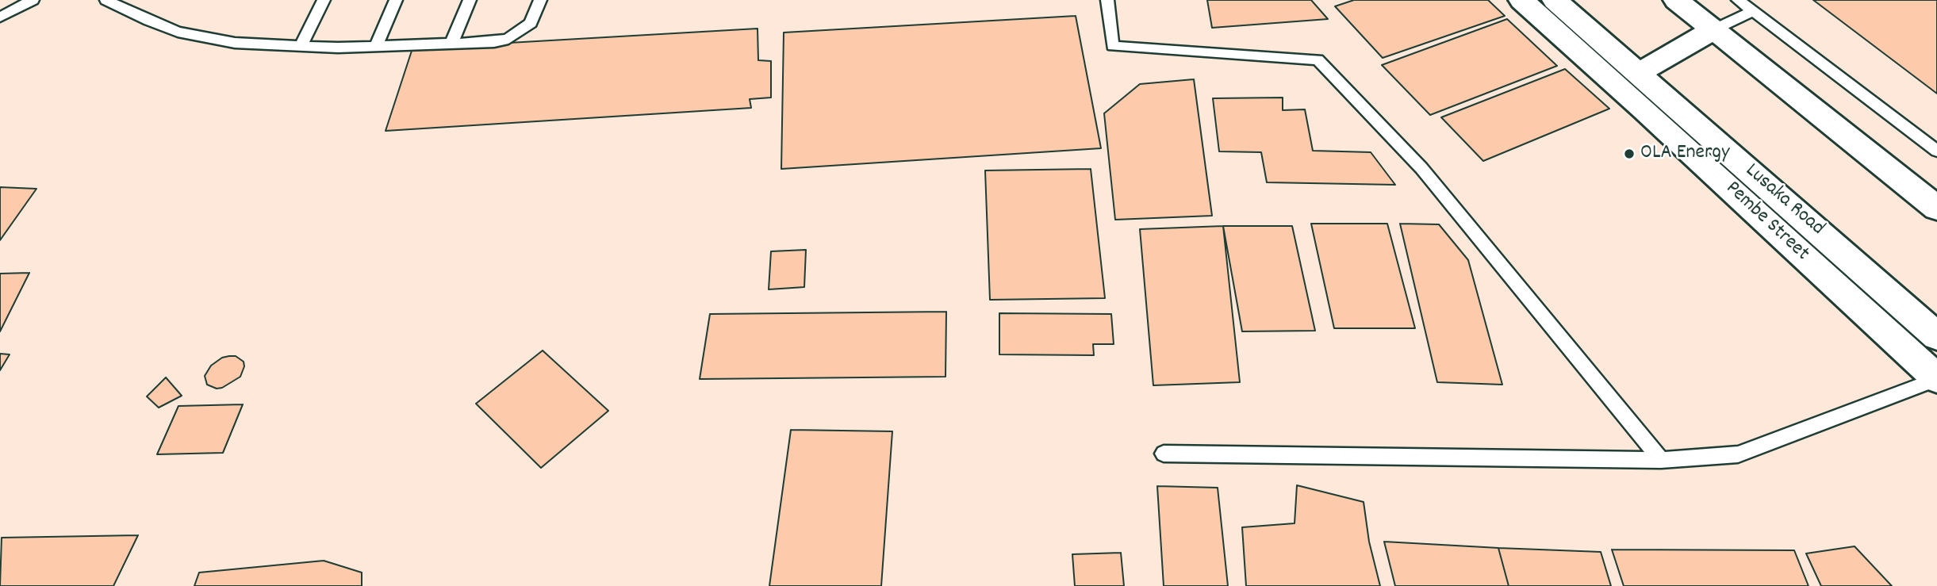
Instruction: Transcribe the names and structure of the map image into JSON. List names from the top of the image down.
{
  "streets": {
    "main road": ["Lusaka Road", "Pembe Street"]
  },
  "places": ["OLA Energy"]
}
